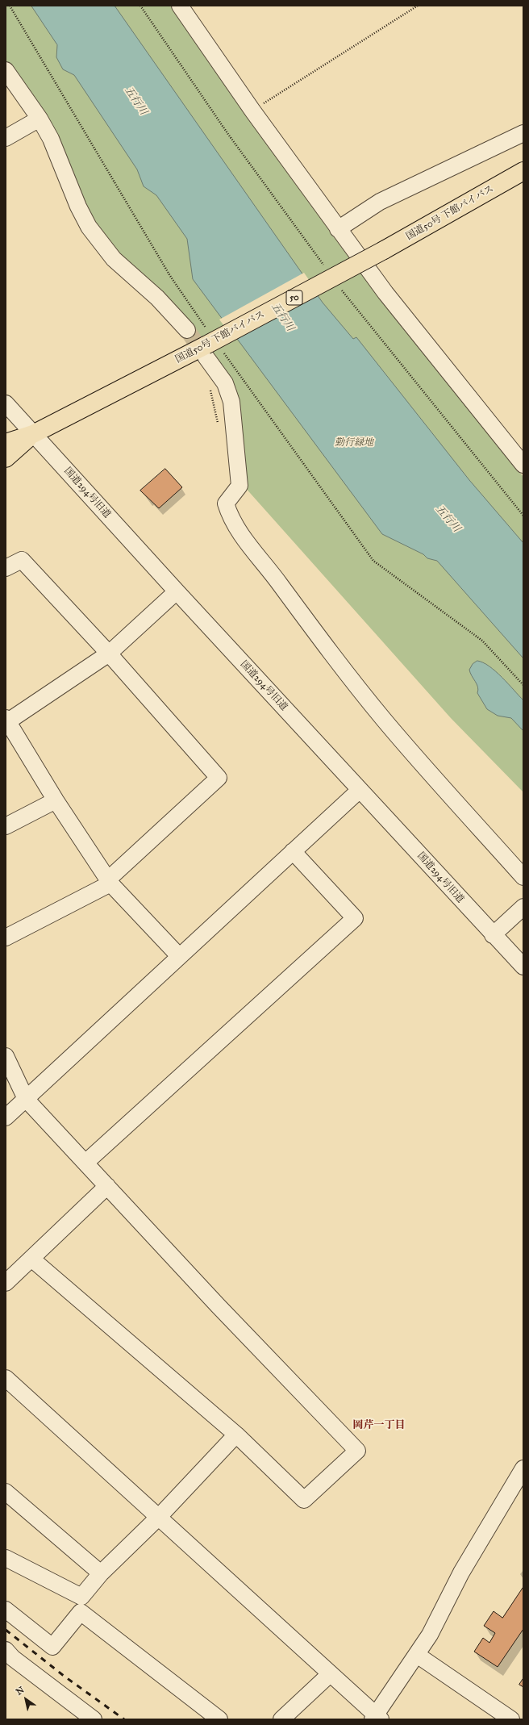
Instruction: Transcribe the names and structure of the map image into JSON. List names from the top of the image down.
{
  "streets": {
    "highway": ["国道50号 下館バイパス", "50"],
    "street": ["国道294号旧道"]
  },
  "crossings": [
    ["国道50号 下館バイパス", "国道294号旧道"]
  ],
  "districts": ["岡芹一丁目"],
  "water": ["五行川"],
  "parks": ["勤行緑地"],
  "north": "top left"
}
